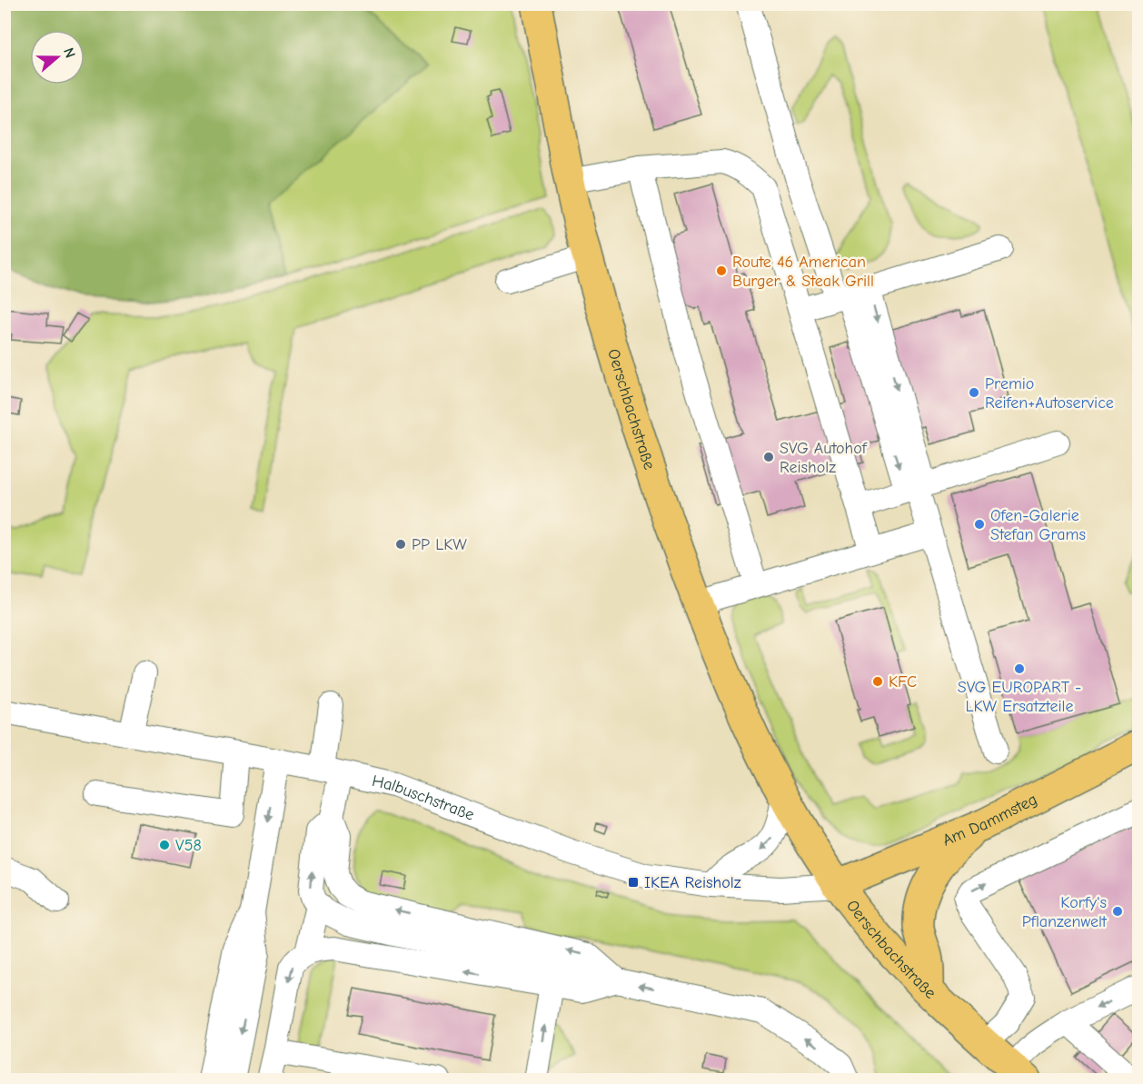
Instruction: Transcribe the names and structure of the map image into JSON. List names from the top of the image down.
{
  "streets": {
    "main road": ["Oerschbachstraße", "Am Dammsteg"],
    "street": ["Halbuschstraße"]
  },
  "crossings": [
    ["Oerschbachstraße", "Halbuschstraße"],
    ["Oerschbachstraße", "Am Dammsteg"],
    ["Halbuschstraße", "Am Dammsteg"]
  ],
  "places": {
    "other": [
      "Route 46 American Burger & Steak Grill",
      "Premio Reifen+Autoservice",
      "SVG Autohof Reisholz",
      "Ofen-Galerie Stefan Grams",
      "PP LKW",
      "SVG EUROPART - LKW Ersatzteile",
      "KFC",
      "V58",
      "Korfy's Pflanzenwelt"
    ],
    "transit": ["IKEA Reisholz"]
  },
  "north": "right"
}
